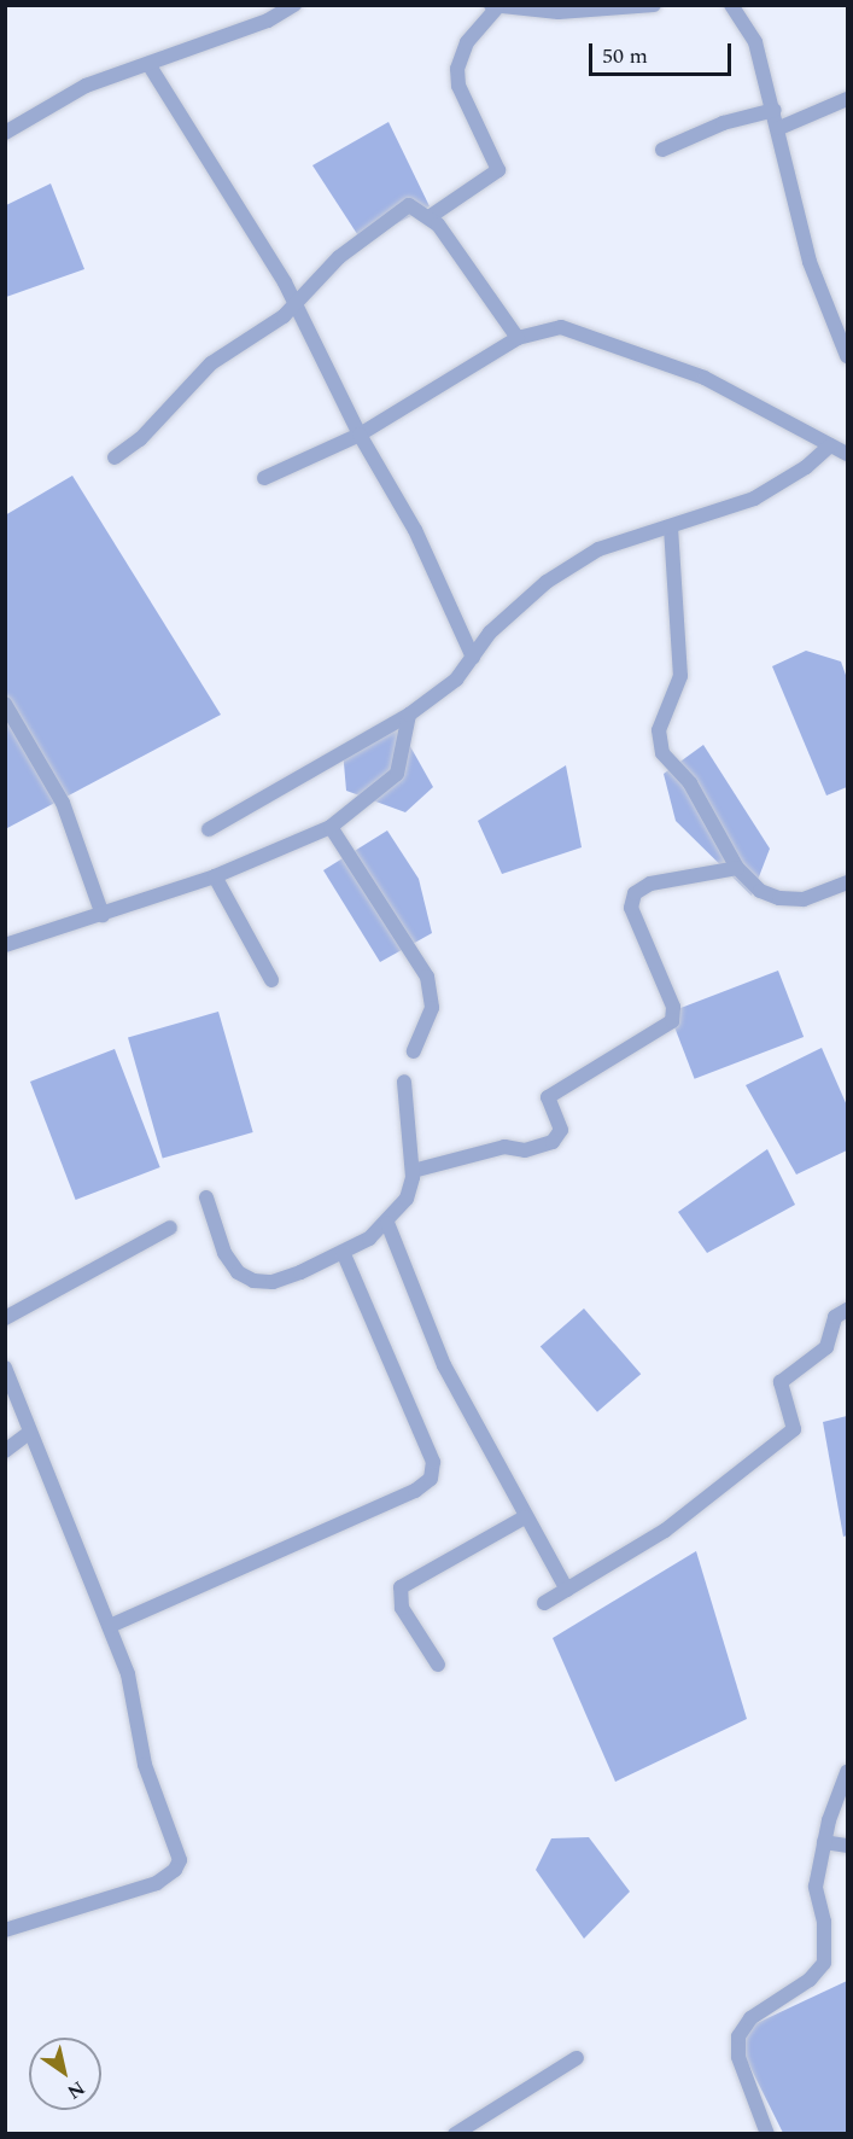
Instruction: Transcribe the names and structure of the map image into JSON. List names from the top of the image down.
{
  "scale_bar": "50 m",
  "north": "bottom right"
}
